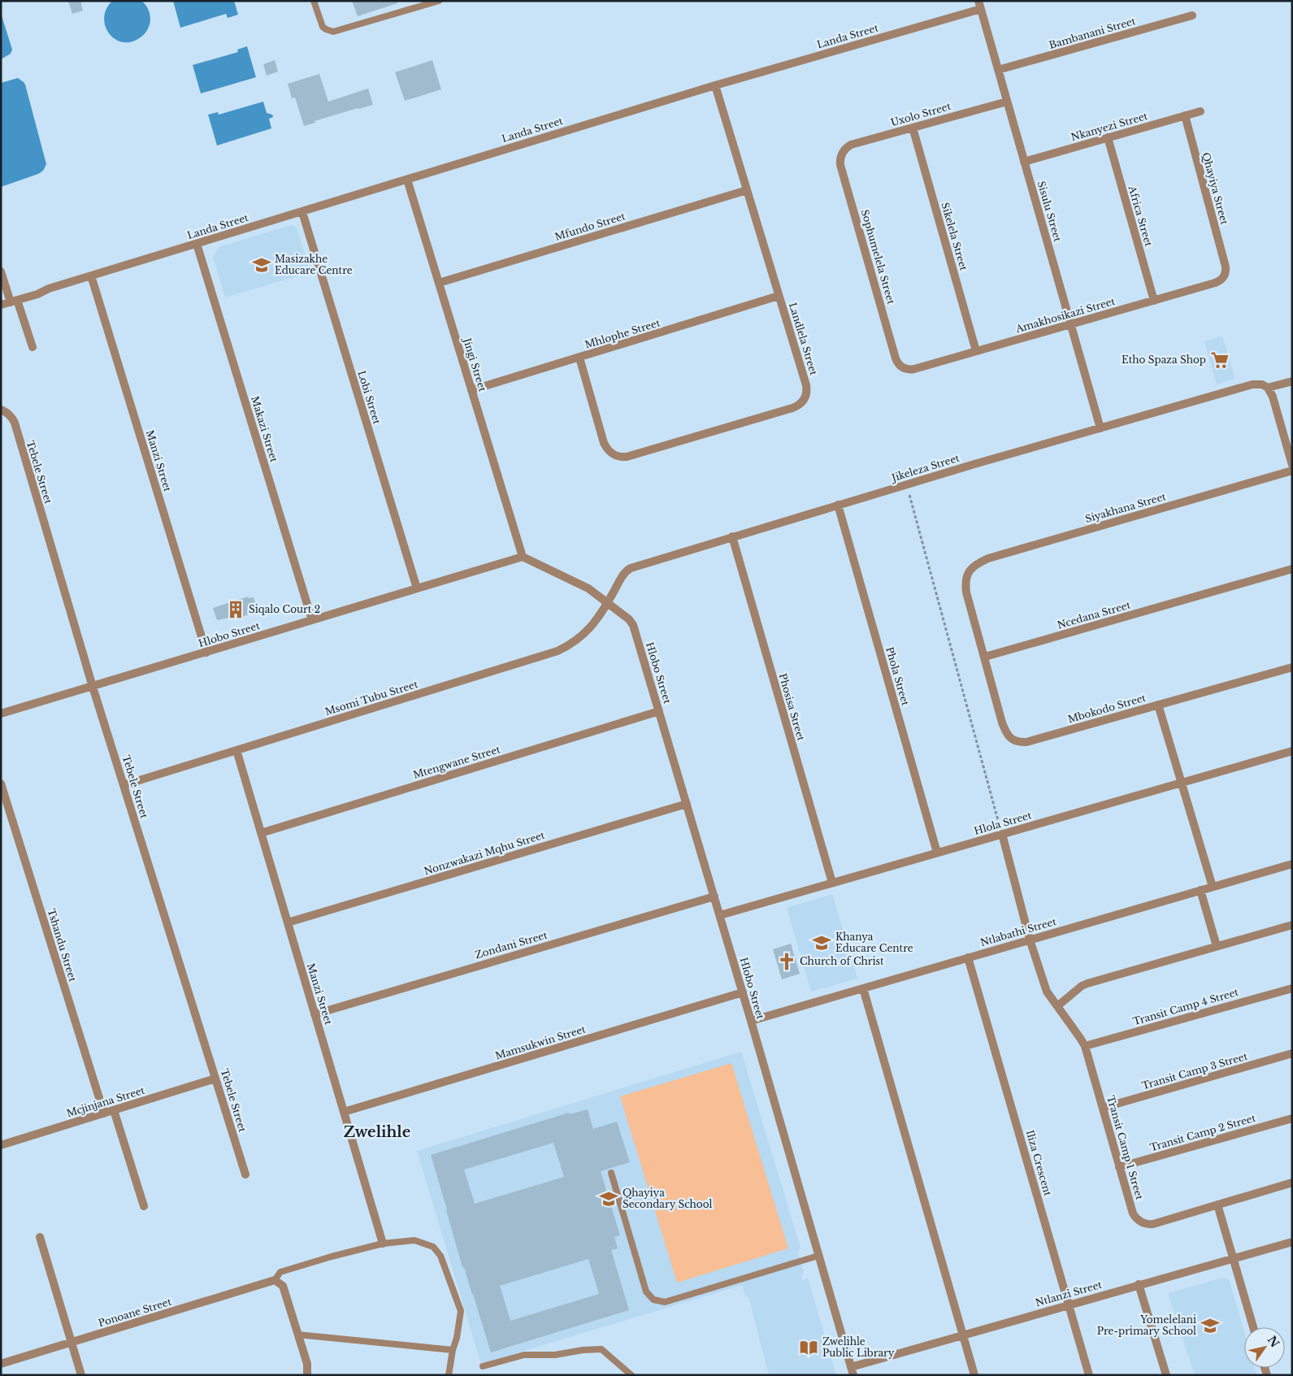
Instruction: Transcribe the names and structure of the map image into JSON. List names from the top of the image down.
{
  "streets": {
    "street": [
      "Bambanani Street",
      "Landa Street",
      "Uxolo Street",
      "Nkanyezi Street",
      "Qhayiya Street",
      "Sisulu Street",
      "Africa Street",
      "Mfundo Street",
      "Sikelela Street",
      "Sophumelela Street",
      "Amakhosikazi Street",
      "Mhlophe Street",
      "Landlela Street",
      "Jingi Street",
      "Lobi Street",
      "Makazi Street",
      "Manzi Street",
      "Jikeleza Street",
      "Tebele Street",
      "Siyakhana Street",
      "Ncedana Street",
      "Hlobo Street",
      "Phola Street",
      "Msomi Tubu Street",
      "Phosisa Street",
      "Mbokodo Street",
      "Mtengwane Street",
      "Hlola Street",
      "Nonzwakazi Mqhu Street",
      "Ntlabathi Street",
      "Tshandu Street",
      "Zondani Street",
      "Transit Camp 4 Street",
      "Mamsukwin Street",
      "Transit Camp 3 Street",
      "Mcjinjana Street",
      "Transit Camp 2 Street",
      "Transit Camp 1 Street",
      "Iliza Crescent",
      "Ntlanzi Street",
      "Ponoane Street"
    ]
  },
  "crossings": [
    ["Bambanani Street", "Sisulu Street"],
    ["Landa Street", "Sisulu Street"],
    ["Landa Street", "Landlela Street"],
    ["Landa Street", "Jingi Street"],
    ["Landa Street", "Lobi Street"],
    ["Landa Street", "Makazi Street"],
    ["Landa Street", "Manzi Street"],
    ["Uxolo Street", "Sisulu Street"],
    ["Uxolo Street", "Sikelela Street"],
    ["Uxolo Street", "Sophumelela Street"],
    ["Nkanyezi Street", "Qhayiya Street"],
    ["Nkanyezi Street", "Sisulu Street"],
    ["Nkanyezi Street", "Africa Street"],
    ["Qhayiya Street", "Amakhosikazi Street"],
    ["Sisulu Street", "Amakhosikazi Street"],
    ["Sisulu Street", "Jikeleza Street"],
    ["Africa Street", "Amakhosikazi Street"],
    ["Mfundo Street", "Landlela Street"],
    ["Mfundo Street", "Jingi Street"],
    ["Sikelela Street", "Amakhosikazi Street"],
    ["Sophumelela Street", "Amakhosikazi Street"],
    ["Mhlophe Street", "Landlela Street"],
    ["Mhlophe Street", "Jingi Street"],
    ["Jingi Street", "Hlobo Street"],
    ["Lobi Street", "Hlobo Street"],
    ["Makazi Street", "Hlobo Street"],
    ["Manzi Street", "Hlobo Street"],
    ["Manzi Street", "Msomi Tubu Street"],
    ["Manzi Street", "Mtengwane Street"],
    ["Manzi Street", "Nonzwakazi Mqhu Street"],
    ["Manzi Street", "Zondani Street"],
    ["Manzi Street", "Mamsukwin Street"],
    ["Jikeleza Street", "Hlobo Street"],
    ["Jikeleza Street", "Phola Street"],
    ["Jikeleza Street", "Msomi Tubu Street"],
    ["Jikeleza Street", "Phosisa Street"],
    ["Tebele Street", "Hlobo Street"],
    ["Tebele Street", "Msomi Tubu Street"],
    ["Tebele Street", "Mcjinjana Street"],
    ["Siyakhana Street", "Ncedana Street"],
    ["Siyakhana Street", "Mbokodo Street"],
    ["Ncedana Street", "Mbokodo Street"],
    ["Hlobo Street", "Msomi Tubu Street"],
    ["Hlobo Street", "Mtengwane Street"],
    ["Hlobo Street", "Hlola Street"],
    ["Hlobo Street", "Nonzwakazi Mqhu Street"],
    ["Hlobo Street", "Ntlabathi Street"],
    ["Hlobo Street", "Zondani Street"],
    ["Hlobo Street", "Mamsukwin Street"],
    ["Hlobo Street", "Ntlanzi Street"],
    ["Phola Street", "Hlola Street"],
    ["Phosisa Street", "Hlola Street"],
    ["Hlola Street", "Transit Camp 1 Street"],
    ["Ntlabathi Street", "Transit Camp 1 Street"],
    ["Ntlabathi Street", "Iliza Crescent"],
    ["Tshandu Street", "Mcjinjana Street"],
    ["Transit Camp 4 Street", "Transit Camp 1 Street"],
    ["Transit Camp 3 Street", "Transit Camp 1 Street"],
    ["Transit Camp 2 Street", "Transit Camp 1 Street"],
    ["Iliza Crescent", "Ntlanzi Street"]
  ],
  "districts": ["Zwelihle"],
  "places": {
    "school or university": [
      "Masizakhe Educare Centre",
      "Khanya Educare Centre",
      "Qhayiya Secondary School",
      "Yomelelani Pre-primary School"
    ],
    "supermarket": ["Etho Spaza Shop"],
    "building": ["Siqalo Court 2"],
    "church": ["Church of Christ"],
    "library": ["Zwelihle Public Library"]
  },
  "north": "top right"
}
